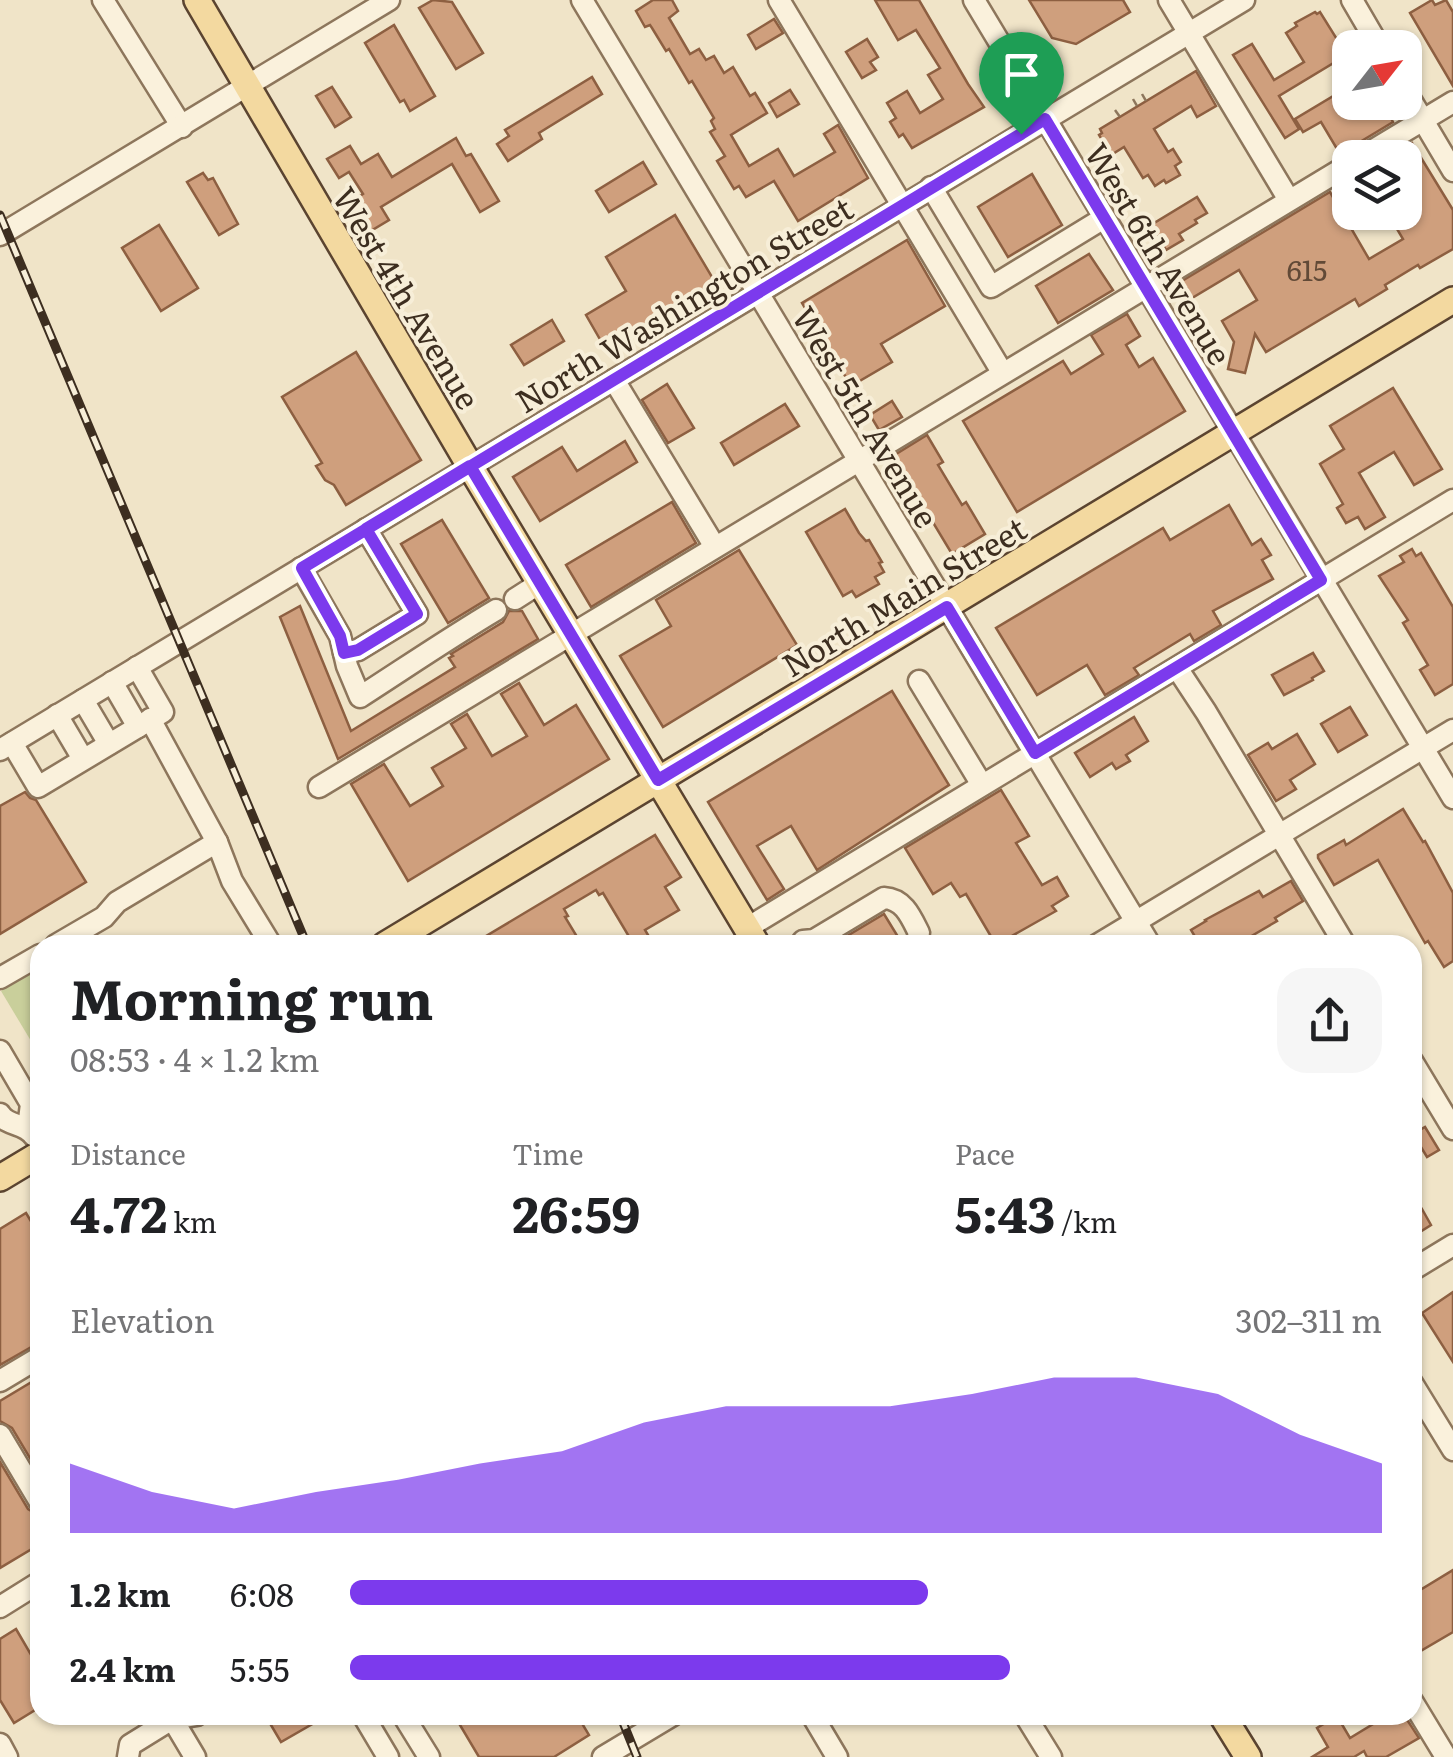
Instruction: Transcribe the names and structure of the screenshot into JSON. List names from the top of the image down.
{
  "streets": {
    "main road": ["West 4th Avenue", "North Main Street"],
    "street": ["West 6th Avenue", "North Washington Street", "West 5th Avenue"]
  },
  "crossings": [
    ["West 6th Avenue", "North Washington Street"],
    ["West 6th Avenue", "North Main Street"],
    ["West 4th Avenue", "North Washington Street"],
    ["West 4th Avenue", "North Main Street"],
    ["North Washington Street", "West 5th Avenue"],
    ["West 5th Avenue", "North Main Street"]
  ],
  "house_numbers": ["615"],
  "north": "top right",
  "page": {
    "heading": ["Morning run", "08:53 · 4 × 1.2 km"],
    "stats": [
      ["Distance", "4.72 km"],
      ["Time", "26:59"],
      ["Pace", "5:43 /km"]
    ],
    "chart": ["Elevation", "302–311 m"],
    "list": [
      {
        "name": "1.2 km",
        "note": "6:08"
      },
      {
        "name": "2.4 km",
        "note": "5:55"
      }
    ]
  }
}
